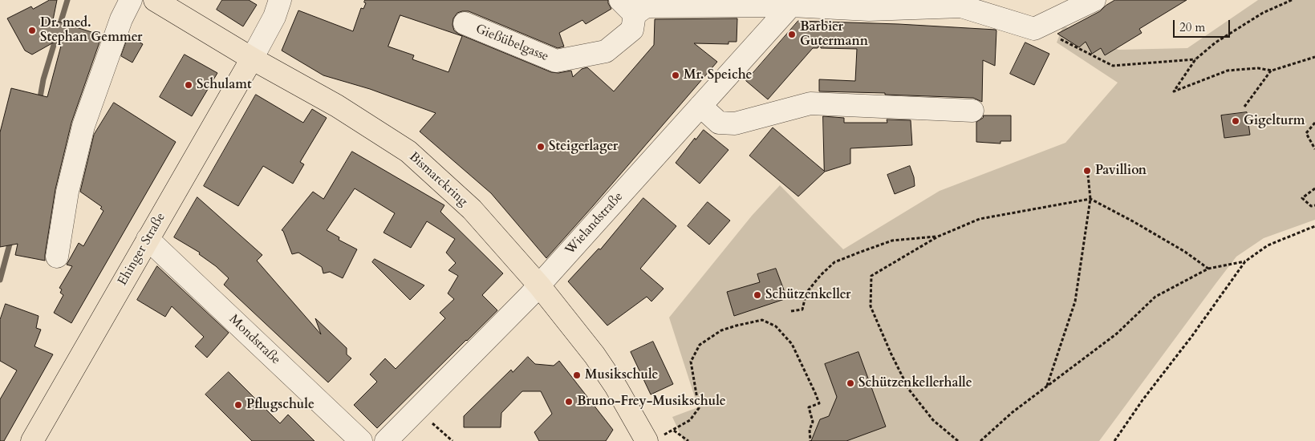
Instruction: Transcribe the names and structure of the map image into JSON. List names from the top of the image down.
{
  "streets": {
    "main road": ["Bismarckring", "Ehinger Straße"],
    "street": ["Gießübelgasse", "Wielandstraße", "Mondstraße"]
  },
  "crossings": [
    ["Gießübelgasse", "Wielandstraße"],
    ["Bismarckring", "Wielandstraße"],
    ["Bismarckring", "Ehinger Straße"],
    ["Ehinger Straße", "Mondstraße"]
  ],
  "places": [
    "Dr. med. Stephan Gemmer",
    "Barbier Gutermann",
    "Mr. Speiche",
    "Schulamt",
    "Gigelturm",
    "Steigerlager",
    "Pavillion",
    "Schützenkeller",
    "Musikschule",
    "Schützenkellerhalle",
    "Bruno-Frey-Musikschule",
    "Pflugschule"
  ],
  "scale_bar": "20 m"
}
